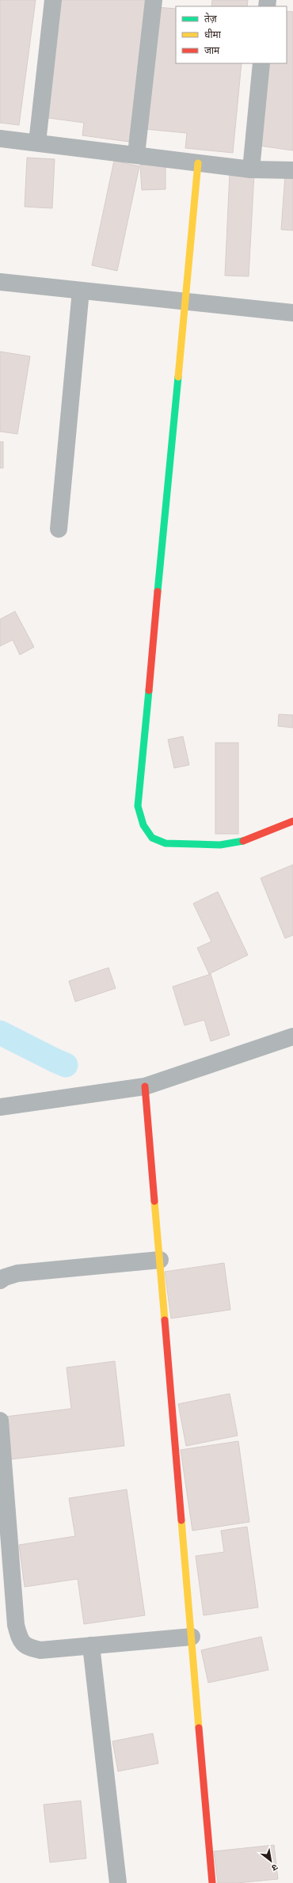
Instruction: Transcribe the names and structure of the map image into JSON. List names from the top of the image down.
{
  "legend": ["तेज़", "धीमा", "जाम"],
  "north": "bottom right"
}
